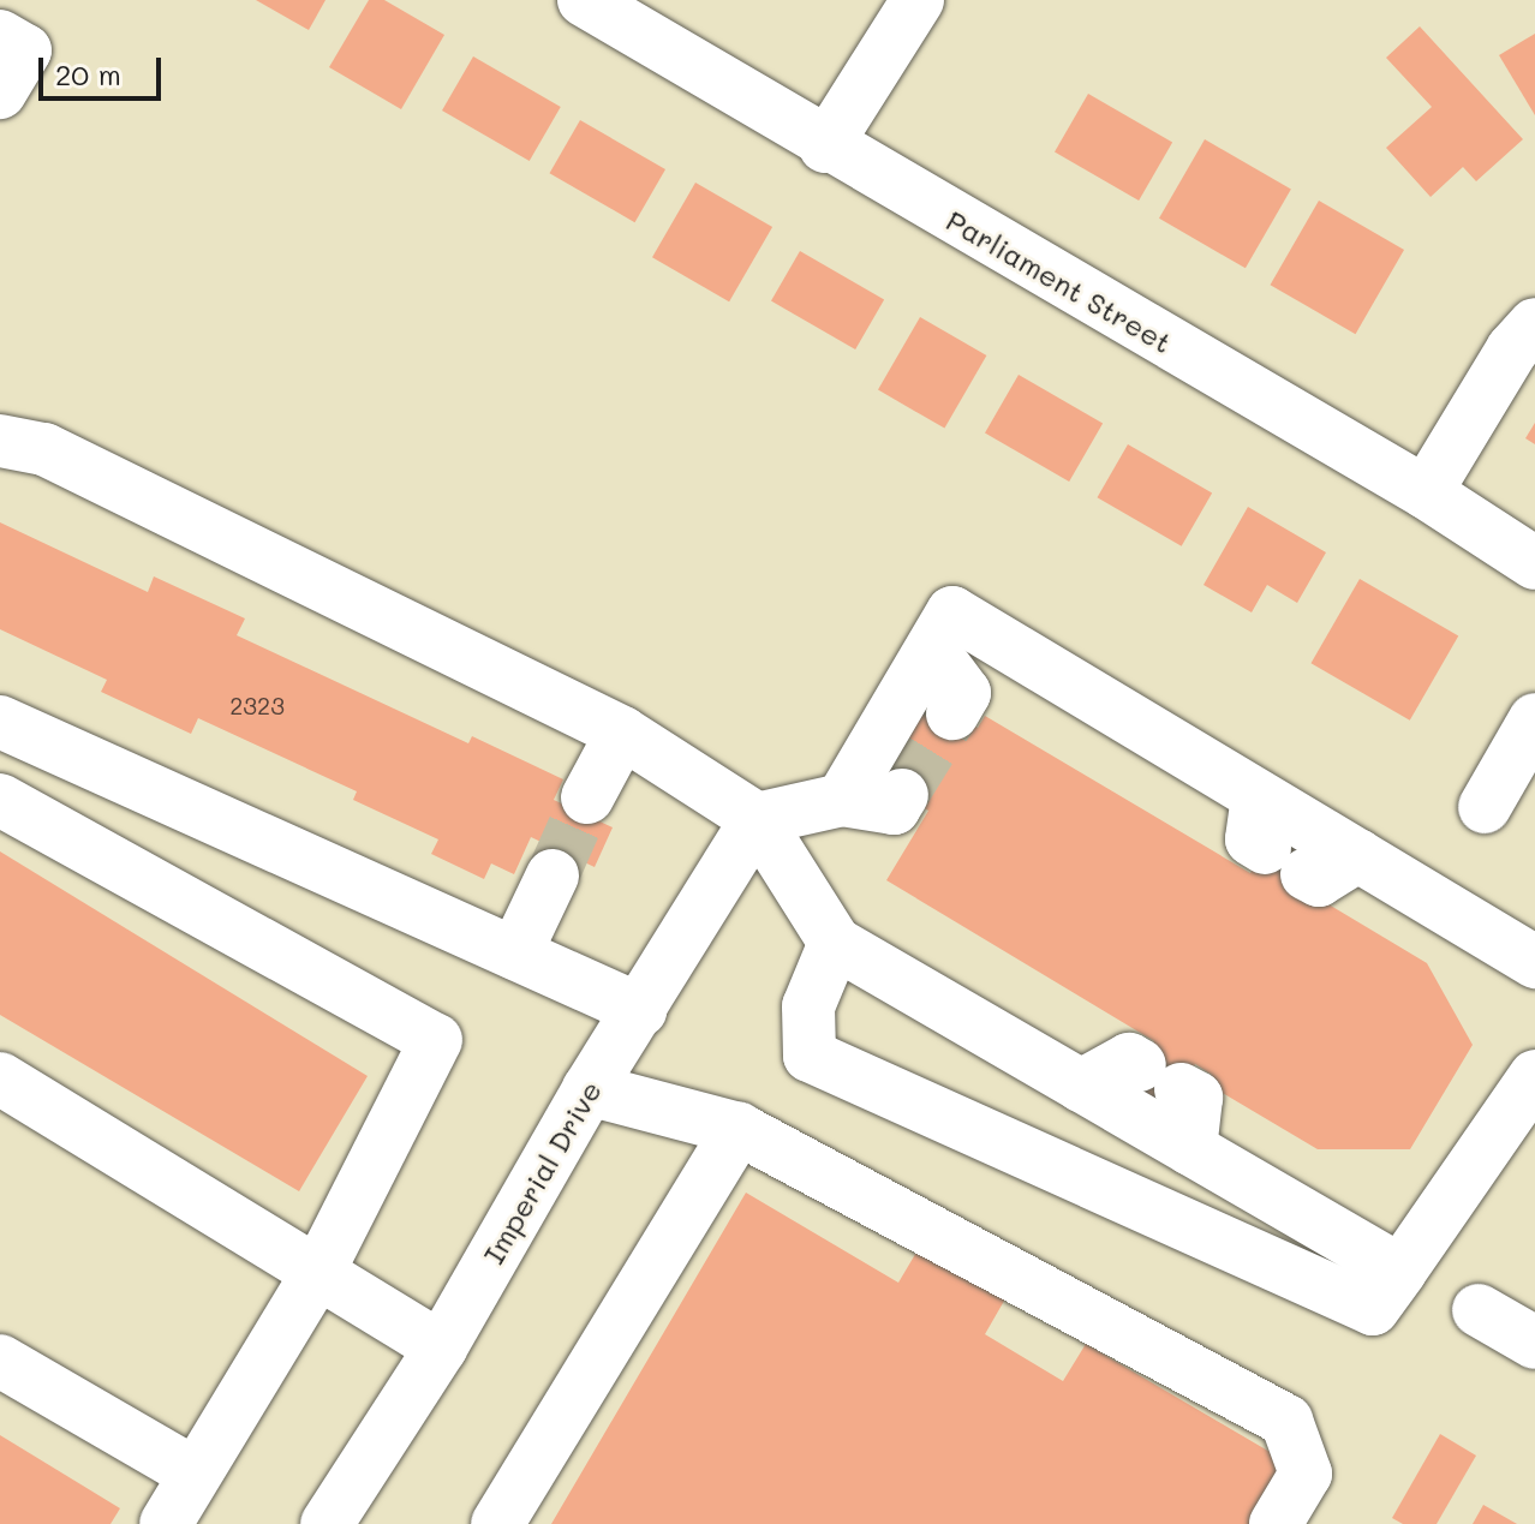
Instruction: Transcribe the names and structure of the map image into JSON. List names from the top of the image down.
{
  "streets": {
    "street": ["Parliament Street", "Imperial Drive"]
  },
  "house_numbers": ["2323"],
  "scale_bar": "20 m"
}
